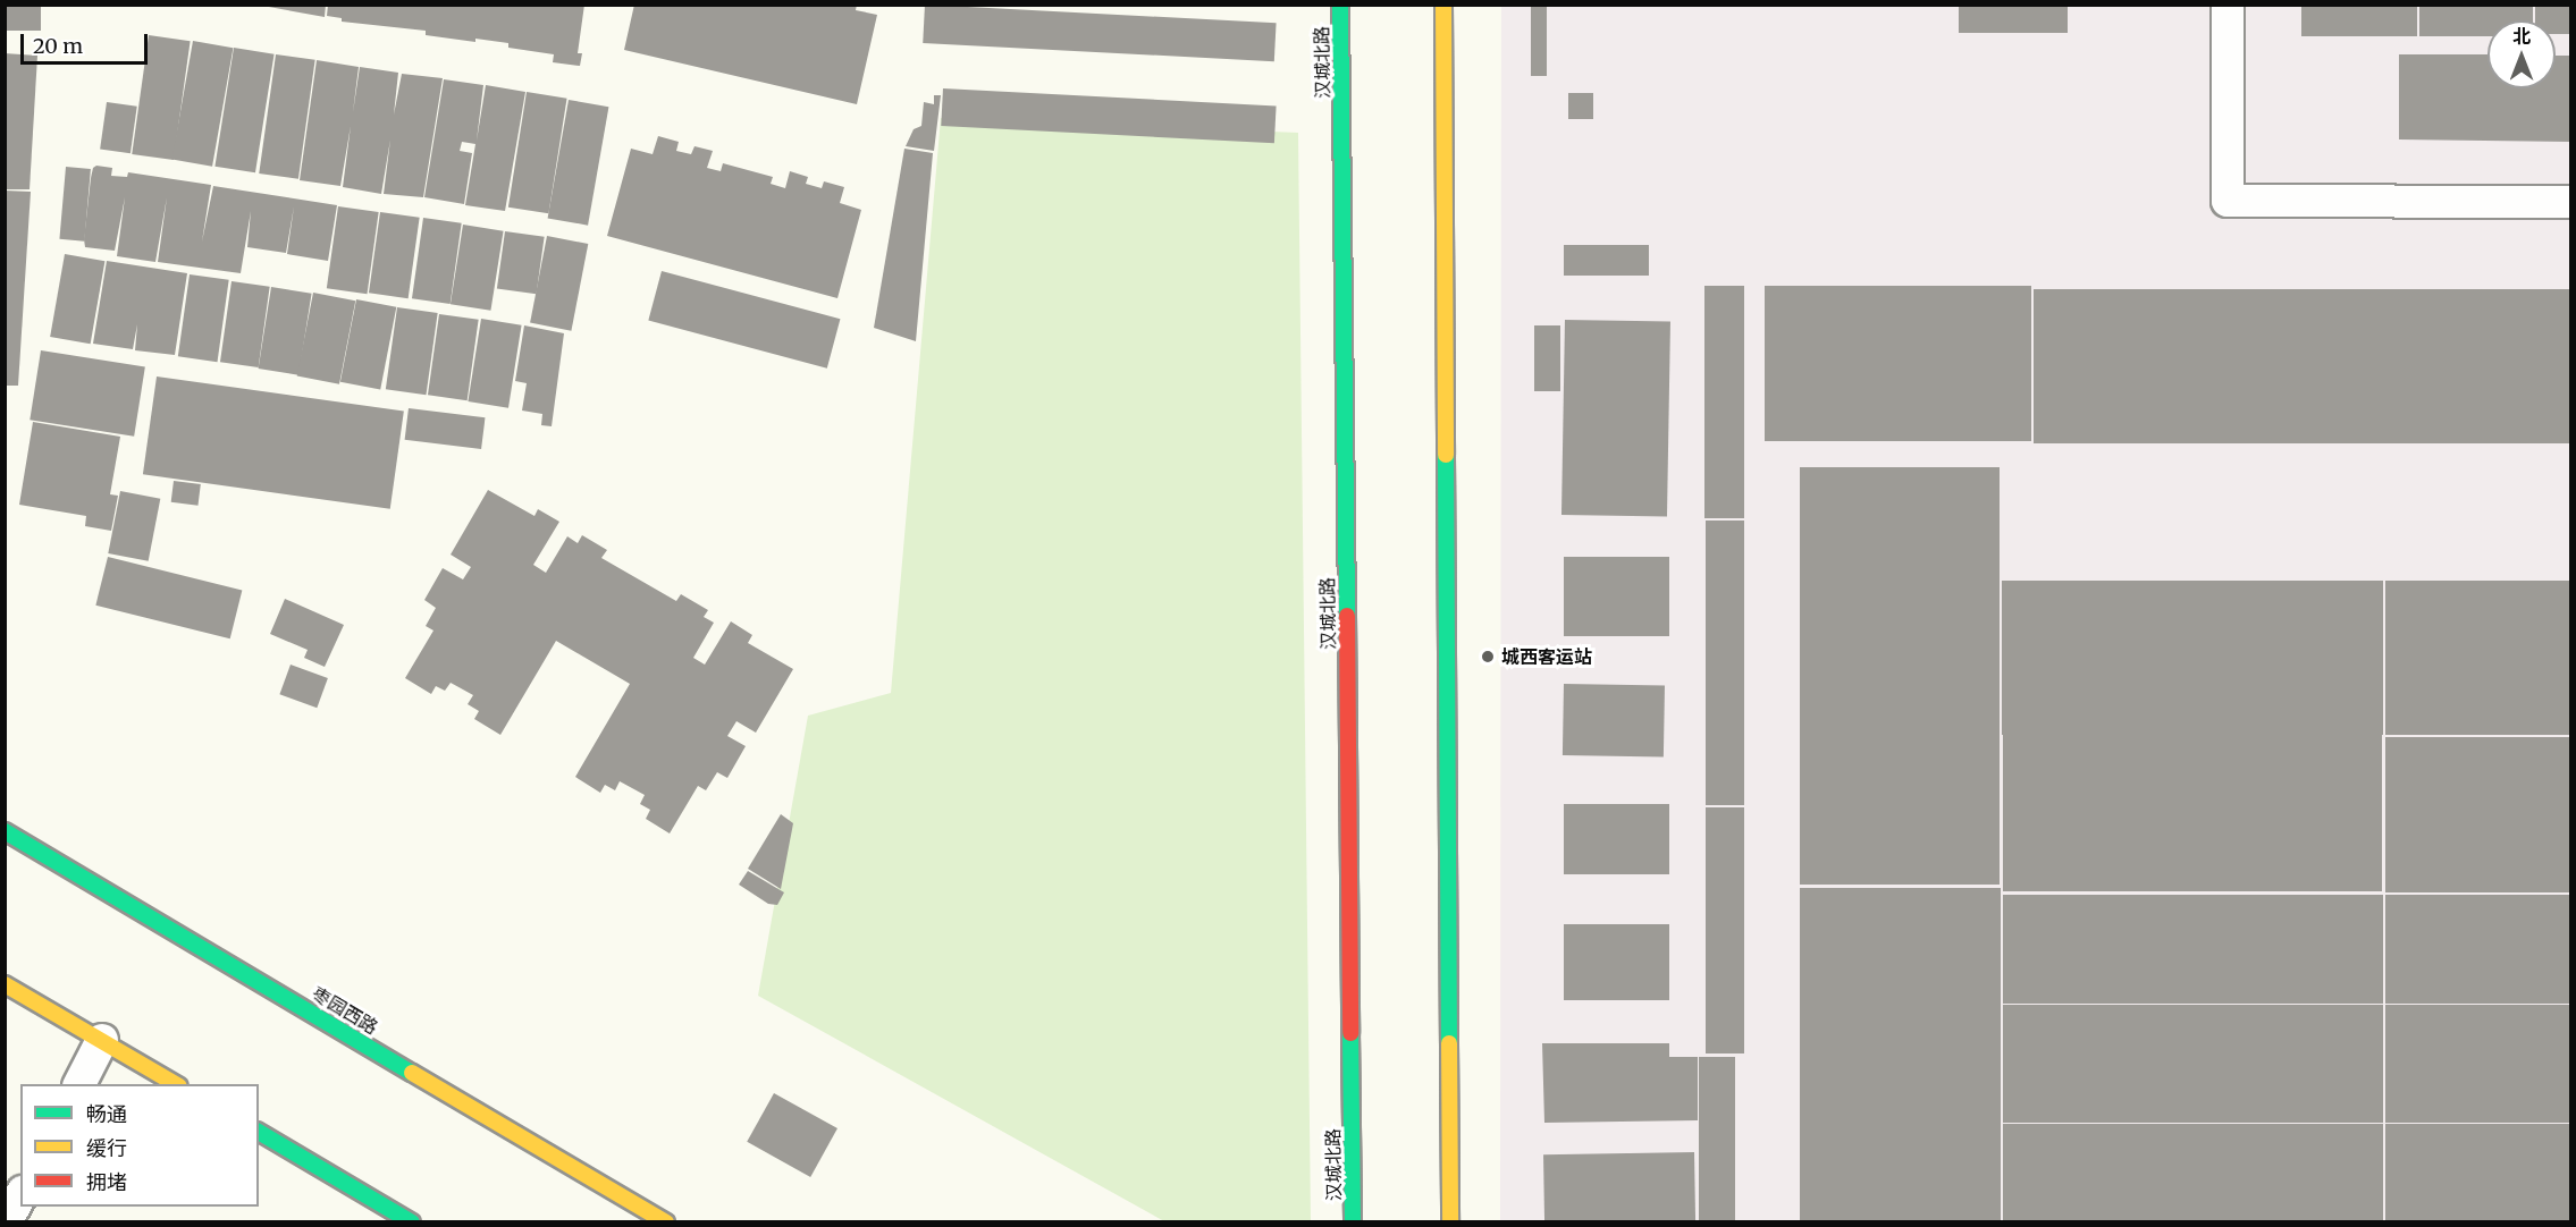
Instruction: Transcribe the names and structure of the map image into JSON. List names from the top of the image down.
{
  "streets": {
    "main road": ["汉城北路", "枣园西路"]
  },
  "places": ["城西客运站"],
  "legend": ["畅通", "缓行", "拥堵"],
  "scale_bar": "20 m",
  "north": "top"
}
